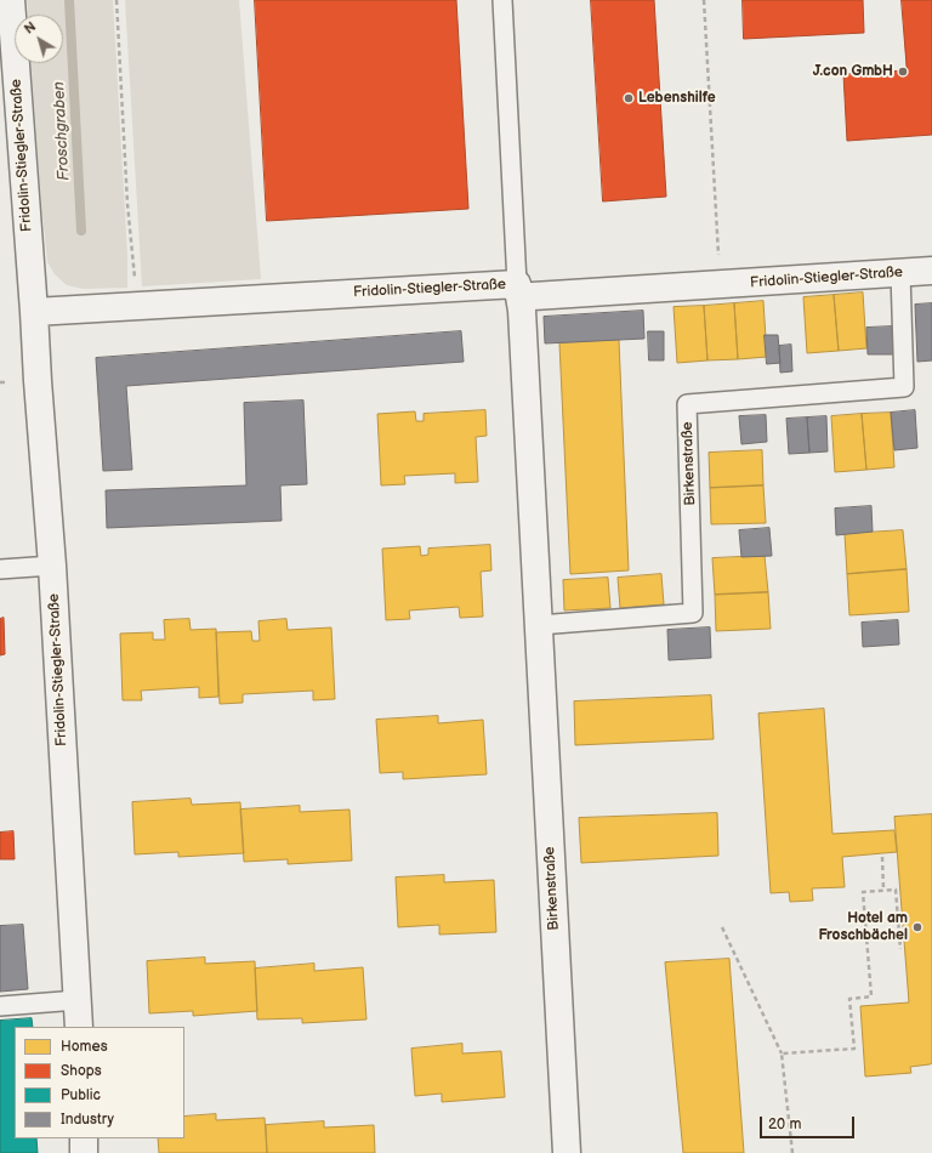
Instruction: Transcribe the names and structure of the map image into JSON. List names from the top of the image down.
{
  "streets": {
    "street": ["Fridolin-Stiegler-Straße", "Birkenstraße"]
  },
  "crossings": [
    ["Fridolin-Stiegler-Straße", "Birkenstraße"]
  ],
  "water": ["Froschgraben"],
  "places": ["J.con GmbH", "Lebenshilfe", "Hotel am Froschbächel"],
  "legend": [
    "Homes",
    "Shops",
    "Public",
    "Industry"
  ],
  "scale_bar": "20 m",
  "north": "top left"
}
